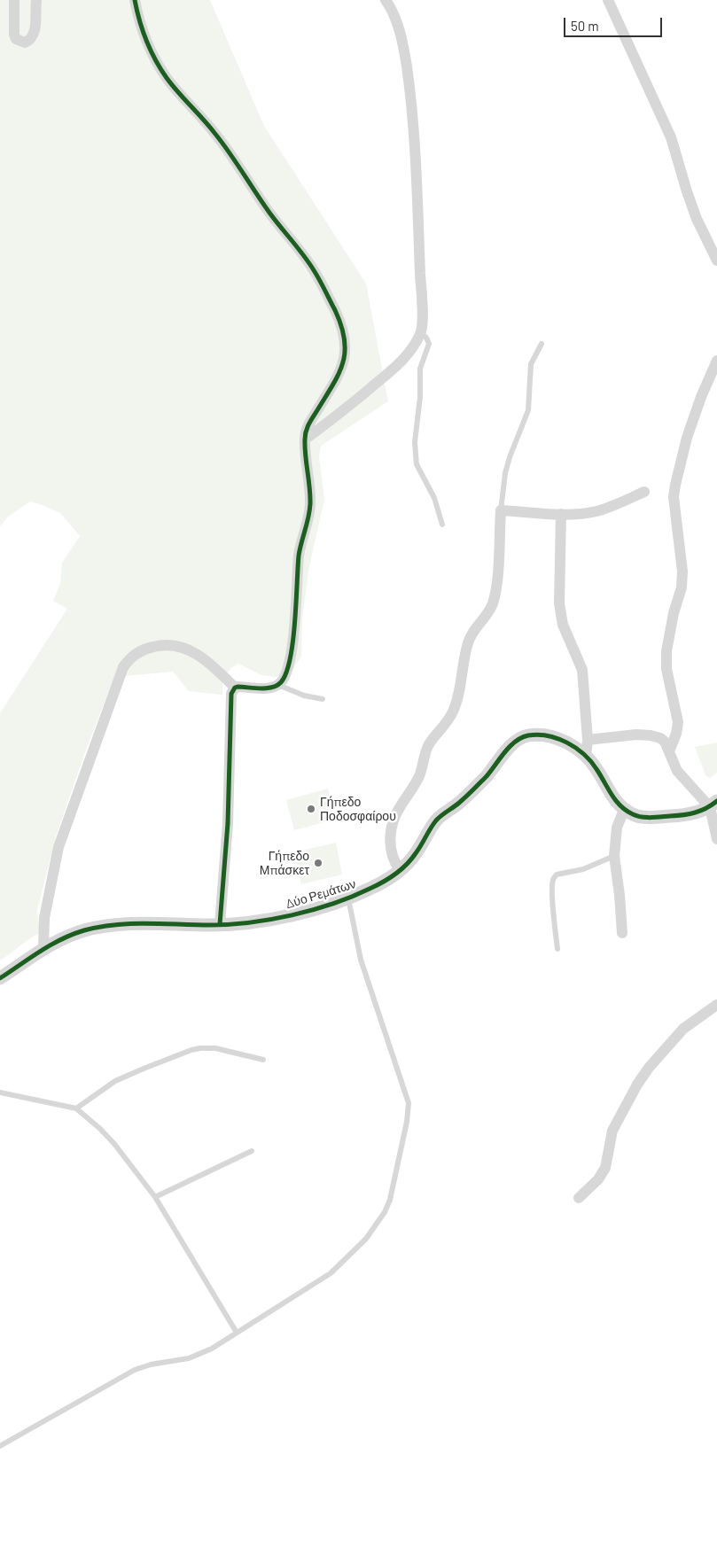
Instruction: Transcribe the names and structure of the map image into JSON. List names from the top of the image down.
{
  "streets": {
    "street": ["Δύο Ρεμάτων"]
  },
  "places": ["Γήπεδο Ποδοσφαίρου", "Γήπεδο Μπάσκετ"],
  "scale_bar": "50 m"
}
